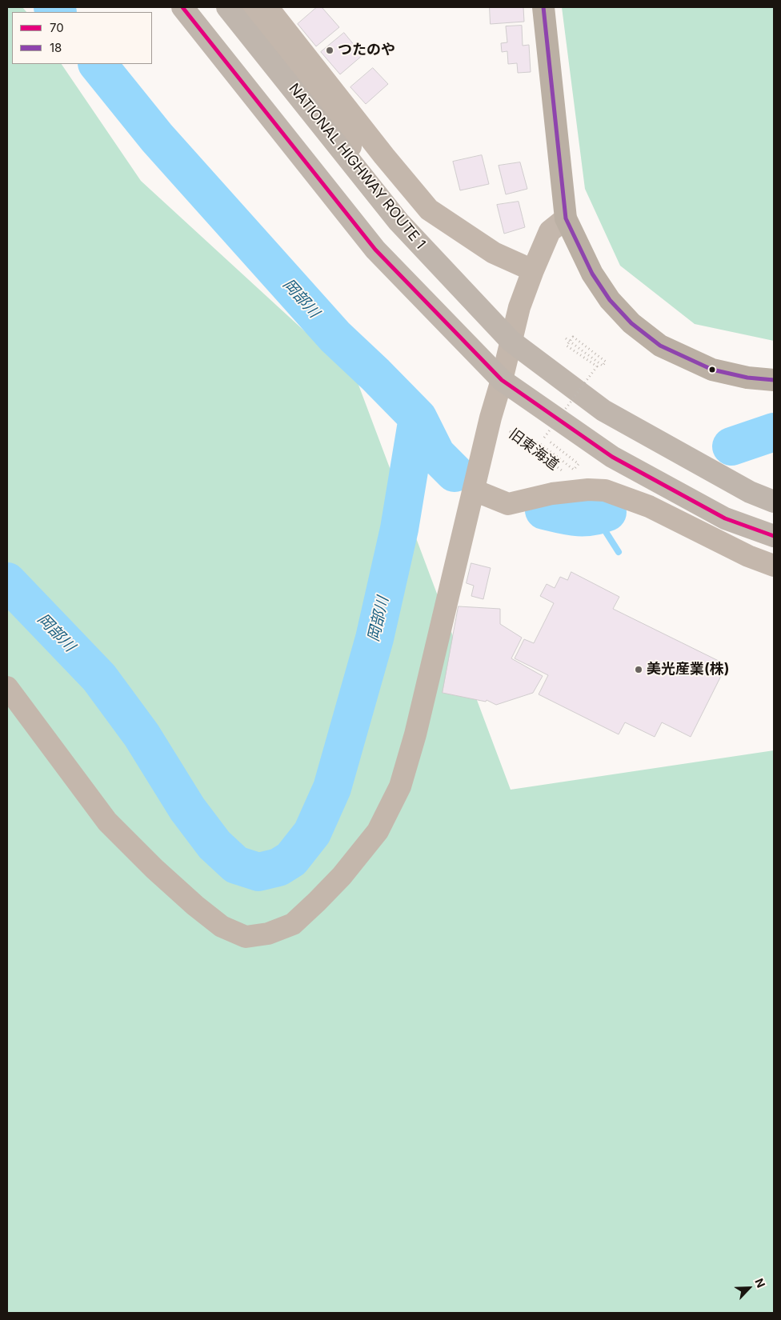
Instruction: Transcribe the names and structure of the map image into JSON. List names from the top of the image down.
{
  "streets": {
    "highway": ["NATIONAL HIGHWAY ROUTE 1"],
    "path": ["旧東海道"]
  },
  "water": ["岡部川"],
  "places": ["つたのや", "美光産業(株)"],
  "lines": ["transit line 70", "transit line 18"],
  "legend": ["70", "18"],
  "north": "top right"
}
